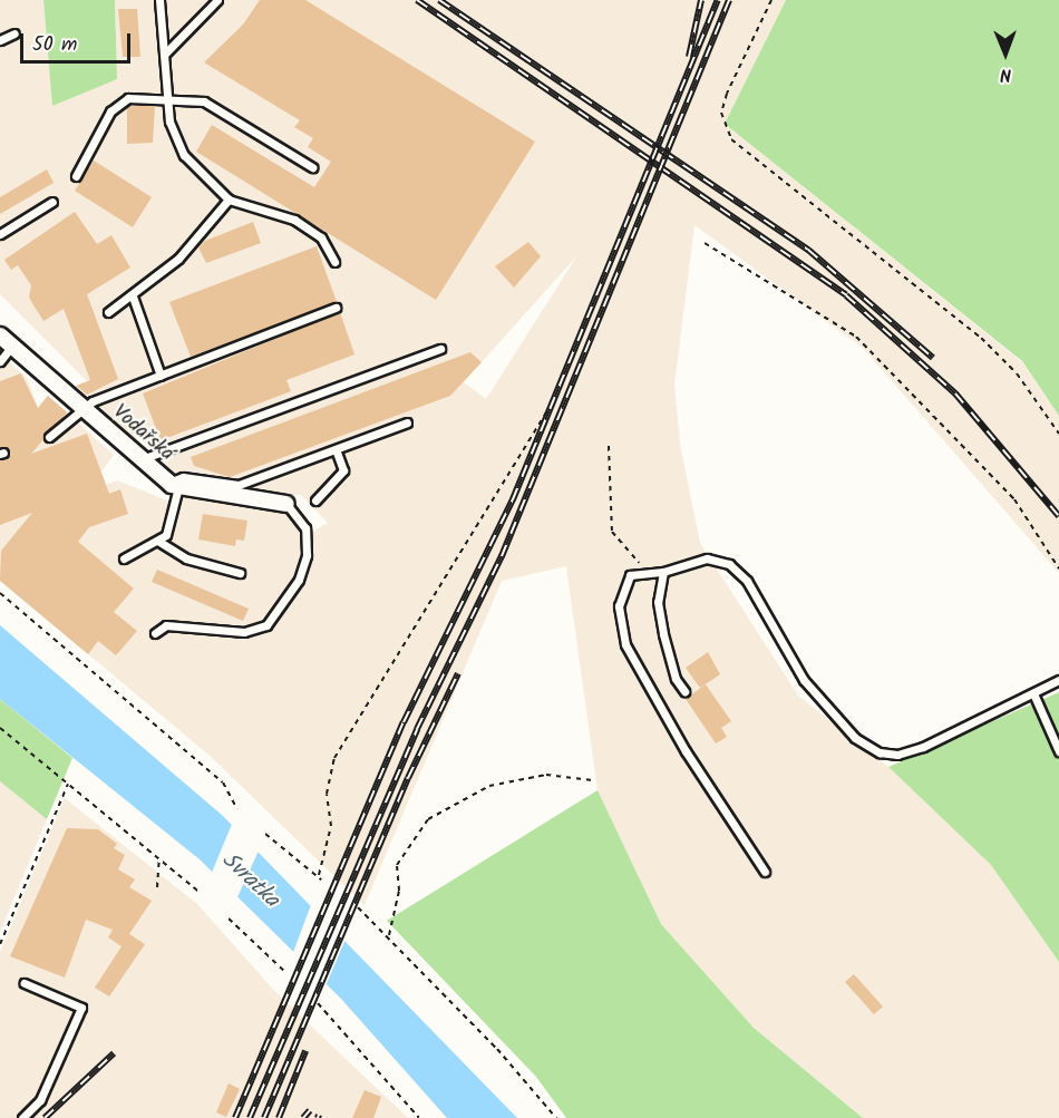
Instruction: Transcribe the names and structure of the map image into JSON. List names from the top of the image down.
{
  "streets": {
    "street": ["Vodařská"]
  },
  "water": ["Svratka"],
  "scale_bar": "50 m",
  "north": "bottom"
}
